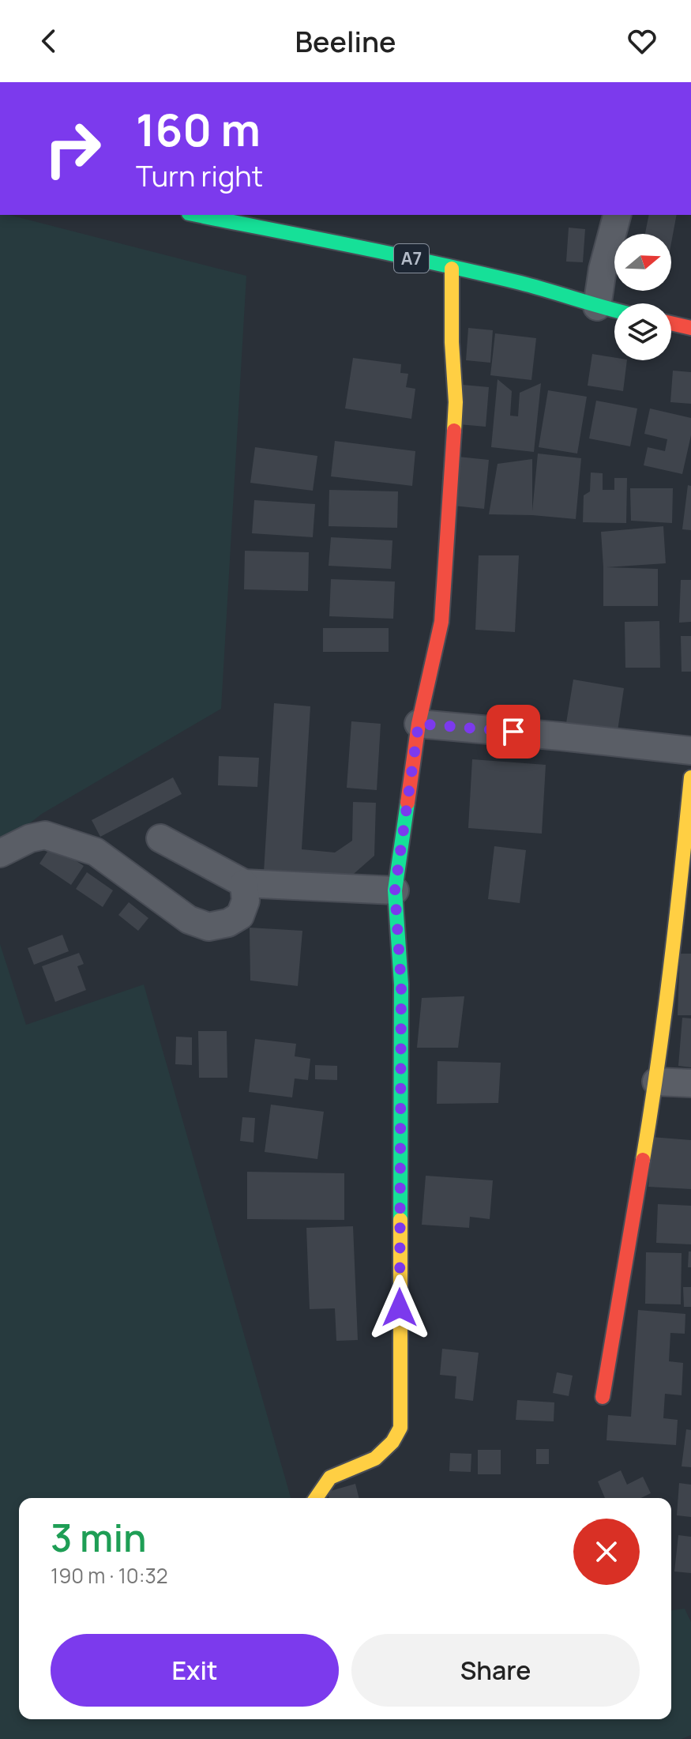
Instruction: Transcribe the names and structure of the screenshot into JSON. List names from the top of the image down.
{
  "streets": {
    "main road": ["A7"]
  },
  "north": "right",
  "page": {
    "header": "Beeline",
    "turn": ["160 m", "Turn right"],
    "heading": ["3 min", "190 m · 10:32"],
    "buttons": ["Exit", "Share"]
  }
}
